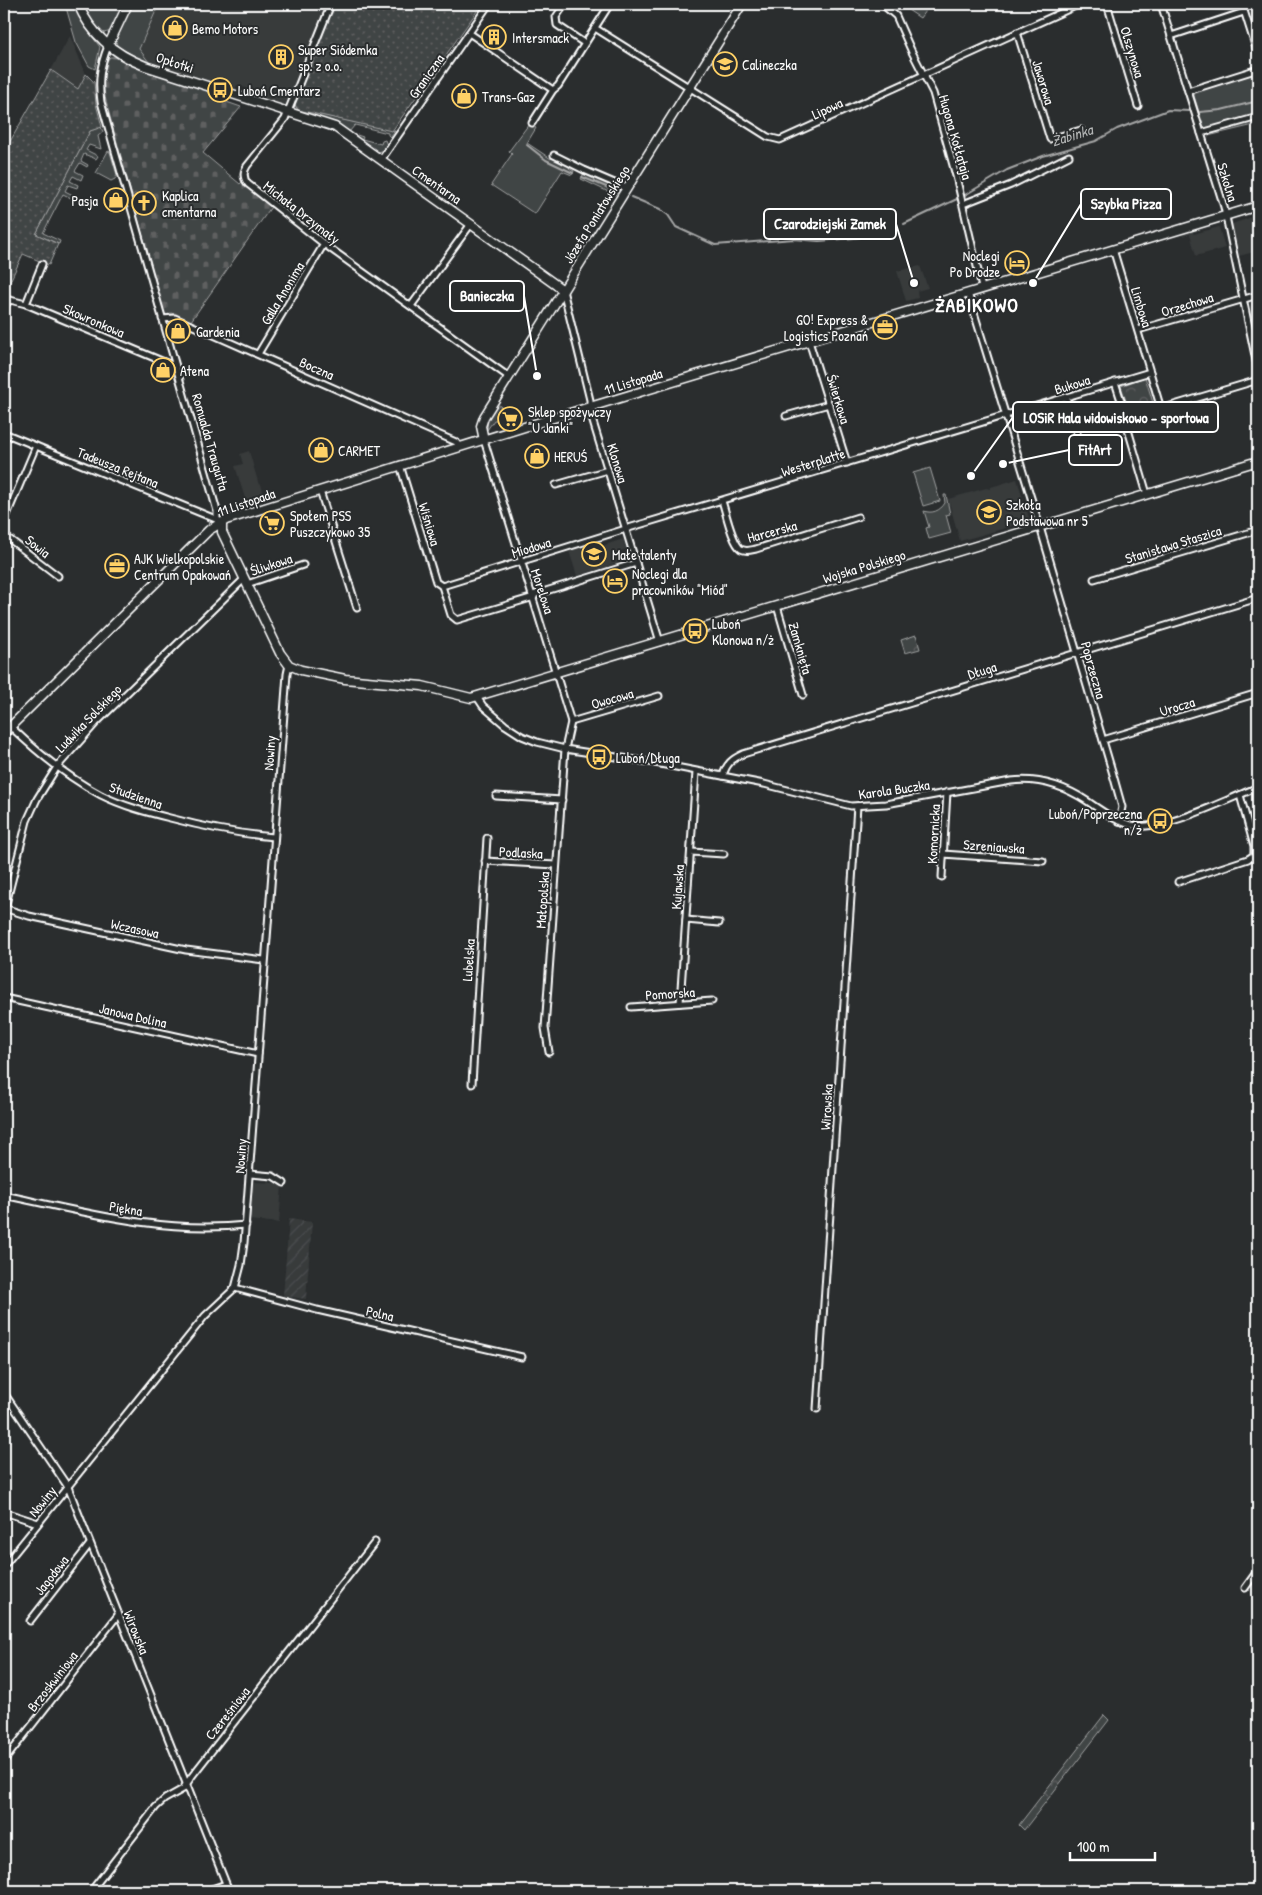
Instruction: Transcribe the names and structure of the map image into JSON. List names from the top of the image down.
{
  "streets": {
    "street": [
      "Olszynowa",
      "Opłotki",
      "Graniczna",
      "Jaworowa",
      "Lipowa",
      "Hugona Kołłątaja",
      "Szkolna",
      "Cmentarna",
      "Michała Drzymały",
      "Józefa Poniatowskiego",
      "Galla Anonima",
      "Orzechowa",
      "Limbowa",
      "Skowronkowa",
      "Boczna",
      "11 Listopada",
      "Bukowa",
      "Świerkowa",
      "Romualda Traugutta",
      "Westerplatte",
      "Klonowa",
      "Tadeusza Rejtana",
      "Wiśniowa",
      "Harcerska",
      "Stanisława Staszica",
      "Sowia",
      "Miodowa",
      "Śliwkowa",
      "Wojska Polskiego",
      "Morelowa",
      "Zamknięta",
      "Długa",
      "Poprzeczna",
      "Owocowa",
      "Urocza",
      "Ludwika Solskiego",
      "Nowiny",
      "Karola Buczka",
      "Studzienna",
      "Komornicka",
      "Szreniawska",
      "Podlaska",
      "Kujawska",
      "Małopolska",
      "Wczasowa",
      "Lubelska",
      "Pomorska",
      "Janowa Dolina",
      "Wirowska",
      "Piękna",
      "Polna",
      "Jagodowa",
      "Brzoskwiniowa",
      "Czereśniowa"
    ]
  },
  "crossings": [
    ["Opłotki", "Cmentarna"],
    ["Opłotki", "Michała Drzymały"],
    ["Opłotki", "Romualda Traugutta"],
    ["Graniczna", "Cmentarna"],
    ["Jaworowa", "Lipowa"],
    ["Lipowa", "Hugona Kołłątaja"],
    ["Lipowa", "Józefa Poniatowskiego"],
    ["Hugona Kołłątaja", "11 Listopada"],
    ["Szkolna", "Orzechowa"],
    ["Szkolna", "11 Listopada"],
    ["Cmentarna", "Michała Drzymały"],
    ["Cmentarna", "Józefa Poniatowskiego"],
    ["Cmentarna", "Klonowa"],
    ["Michała Drzymały", "Józefa Poniatowskiego"],
    ["Michała Drzymały", "Galla Anonima"],
    ["Józefa Poniatowskiego", "11 Listopada"],
    ["Józefa Poniatowskiego", "Klonowa"],
    ["Józefa Poniatowskiego", "Morelowa"],
    ["Galla Anonima", "Boczna"],
    ["Orzechowa", "Limbowa"],
    ["Limbowa", "11 Listopada"],
    ["Limbowa", "Bukowa"],
    ["Skowronkowa", "Romualda Traugutta"],
    ["Boczna", "11 Listopada"],
    ["Boczna", "Romualda Traugutta"],
    ["11 Listopada", "Świerkowa"],
    ["11 Listopada", "Romualda Traugutta"],
    ["11 Listopada", "Klonowa"],
    ["11 Listopada", "Tadeusza Rejtana"],
    ["11 Listopada", "Wiśniowa"],
    ["11 Listopada", "Morelowa"],
    ["11 Listopada", "Studzienna"],
    ["Bukowa", "Westerplatte"],
    ["Świerkowa", "Westerplatte"],
    ["Romualda Traugutta", "Tadeusza Rejtana"],
    ["Romualda Traugutta", "Śliwkowa"],
    ["Romualda Traugutta", "Ludwika Solskiego"],
    ["Romualda Traugutta", "Nowiny"],
    ["Westerplatte", "Klonowa"],
    ["Westerplatte", "Harcerska"],
    ["Westerplatte", "Miodowa"],
    ["Klonowa", "Miodowa"],
    ["Klonowa", "Wojska Polskiego"],
    ["Wiśniowa", "Miodowa"],
    ["Miodowa", "Morelowa"],
    ["Śliwkowa", "Ludwika Solskiego"],
    ["Wojska Polskiego", "Morelowa"],
    ["Wojska Polskiego", "Zamknięta"],
    ["Wojska Polskiego", "Poprzeczna"],
    ["Wojska Polskiego", "Karola Buczka"],
    ["Morelowa", "Owocowa"],
    ["Morelowa", "Karola Buczka"],
    ["Morelowa", "Małopolska"],
    ["Długa", "Poprzeczna"],
    ["Długa", "Karola Buczka"],
    ["Poprzeczna", "Urocza"],
    ["Poprzeczna", "Karola Buczka"],
    ["Ludwika Solskiego", "Studzienna"],
    ["Ludwika Solskiego", "Wczasowa"],
    ["Nowiny", "Studzienna"],
    ["Nowiny", "Wczasowa"],
    ["Nowiny", "Janowa Dolina"],
    ["Nowiny", "Wirowska"],
    ["Nowiny", "Piękna"],
    ["Nowiny", "Polna"],
    ["Karola Buczka", "Komornicka"],
    ["Karola Buczka", "Kujawska"],
    ["Karola Buczka", "Małopolska"],
    ["Karola Buczka", "Wirowska"],
    ["Komornicka", "Szreniawska"],
    ["Podlaska", "Małopolska"],
    ["Podlaska", "Lubelska"],
    ["Kujawska", "Pomorska"],
    ["Wirowska", "Jagodowa"],
    ["Wirowska", "Brzoskwiniowa"],
    ["Wirowska", "Czereśniowa"]
  ],
  "districts": ["ŻABIKOWO"],
  "water": ["Żabinka"],
  "places": {
    "shop": [
      "Bemo Motors",
      "Trans-Gaz",
      "Pasja",
      "Gardenia",
      "Atena",
      "CARMET",
      "HERUŚ"
    ],
    "building": ["Intersmack", "Super Siódemka sp. z o.o."],
    "school or university": ["Calineczka", "Szkoła Podstawowa nr 5", "Małe talenty"],
    "bus stop": [
      "Luboń Cmentarz",
      "Luboń Klonowa n/ż",
      "Luboń/Długa",
      "Luboń/Poprzeczna n/ż"
    ],
    "church": ["Kaplica cmentarna"],
    "hotel": ["Noclegi Po Drodze", "Noclegi dla pracowników \"Miód\""],
    "other": [
      "Czarodziejski Zamek",
      "Szybka Pizza",
      "Banieczka",
      "FitArt",
      "LOSiR Hala widowiskowo - sportowa"
    ],
    "office": ["GO! Express & Logistics Poznań", "AJK Wielkopolskie Centrum Opakowań"],
    "supermarket": ["Sklep spożywczy \"U Janki\"", "Społem PSS Puszczykowo 35"]
  },
  "scale_bar": "100 m"
}
